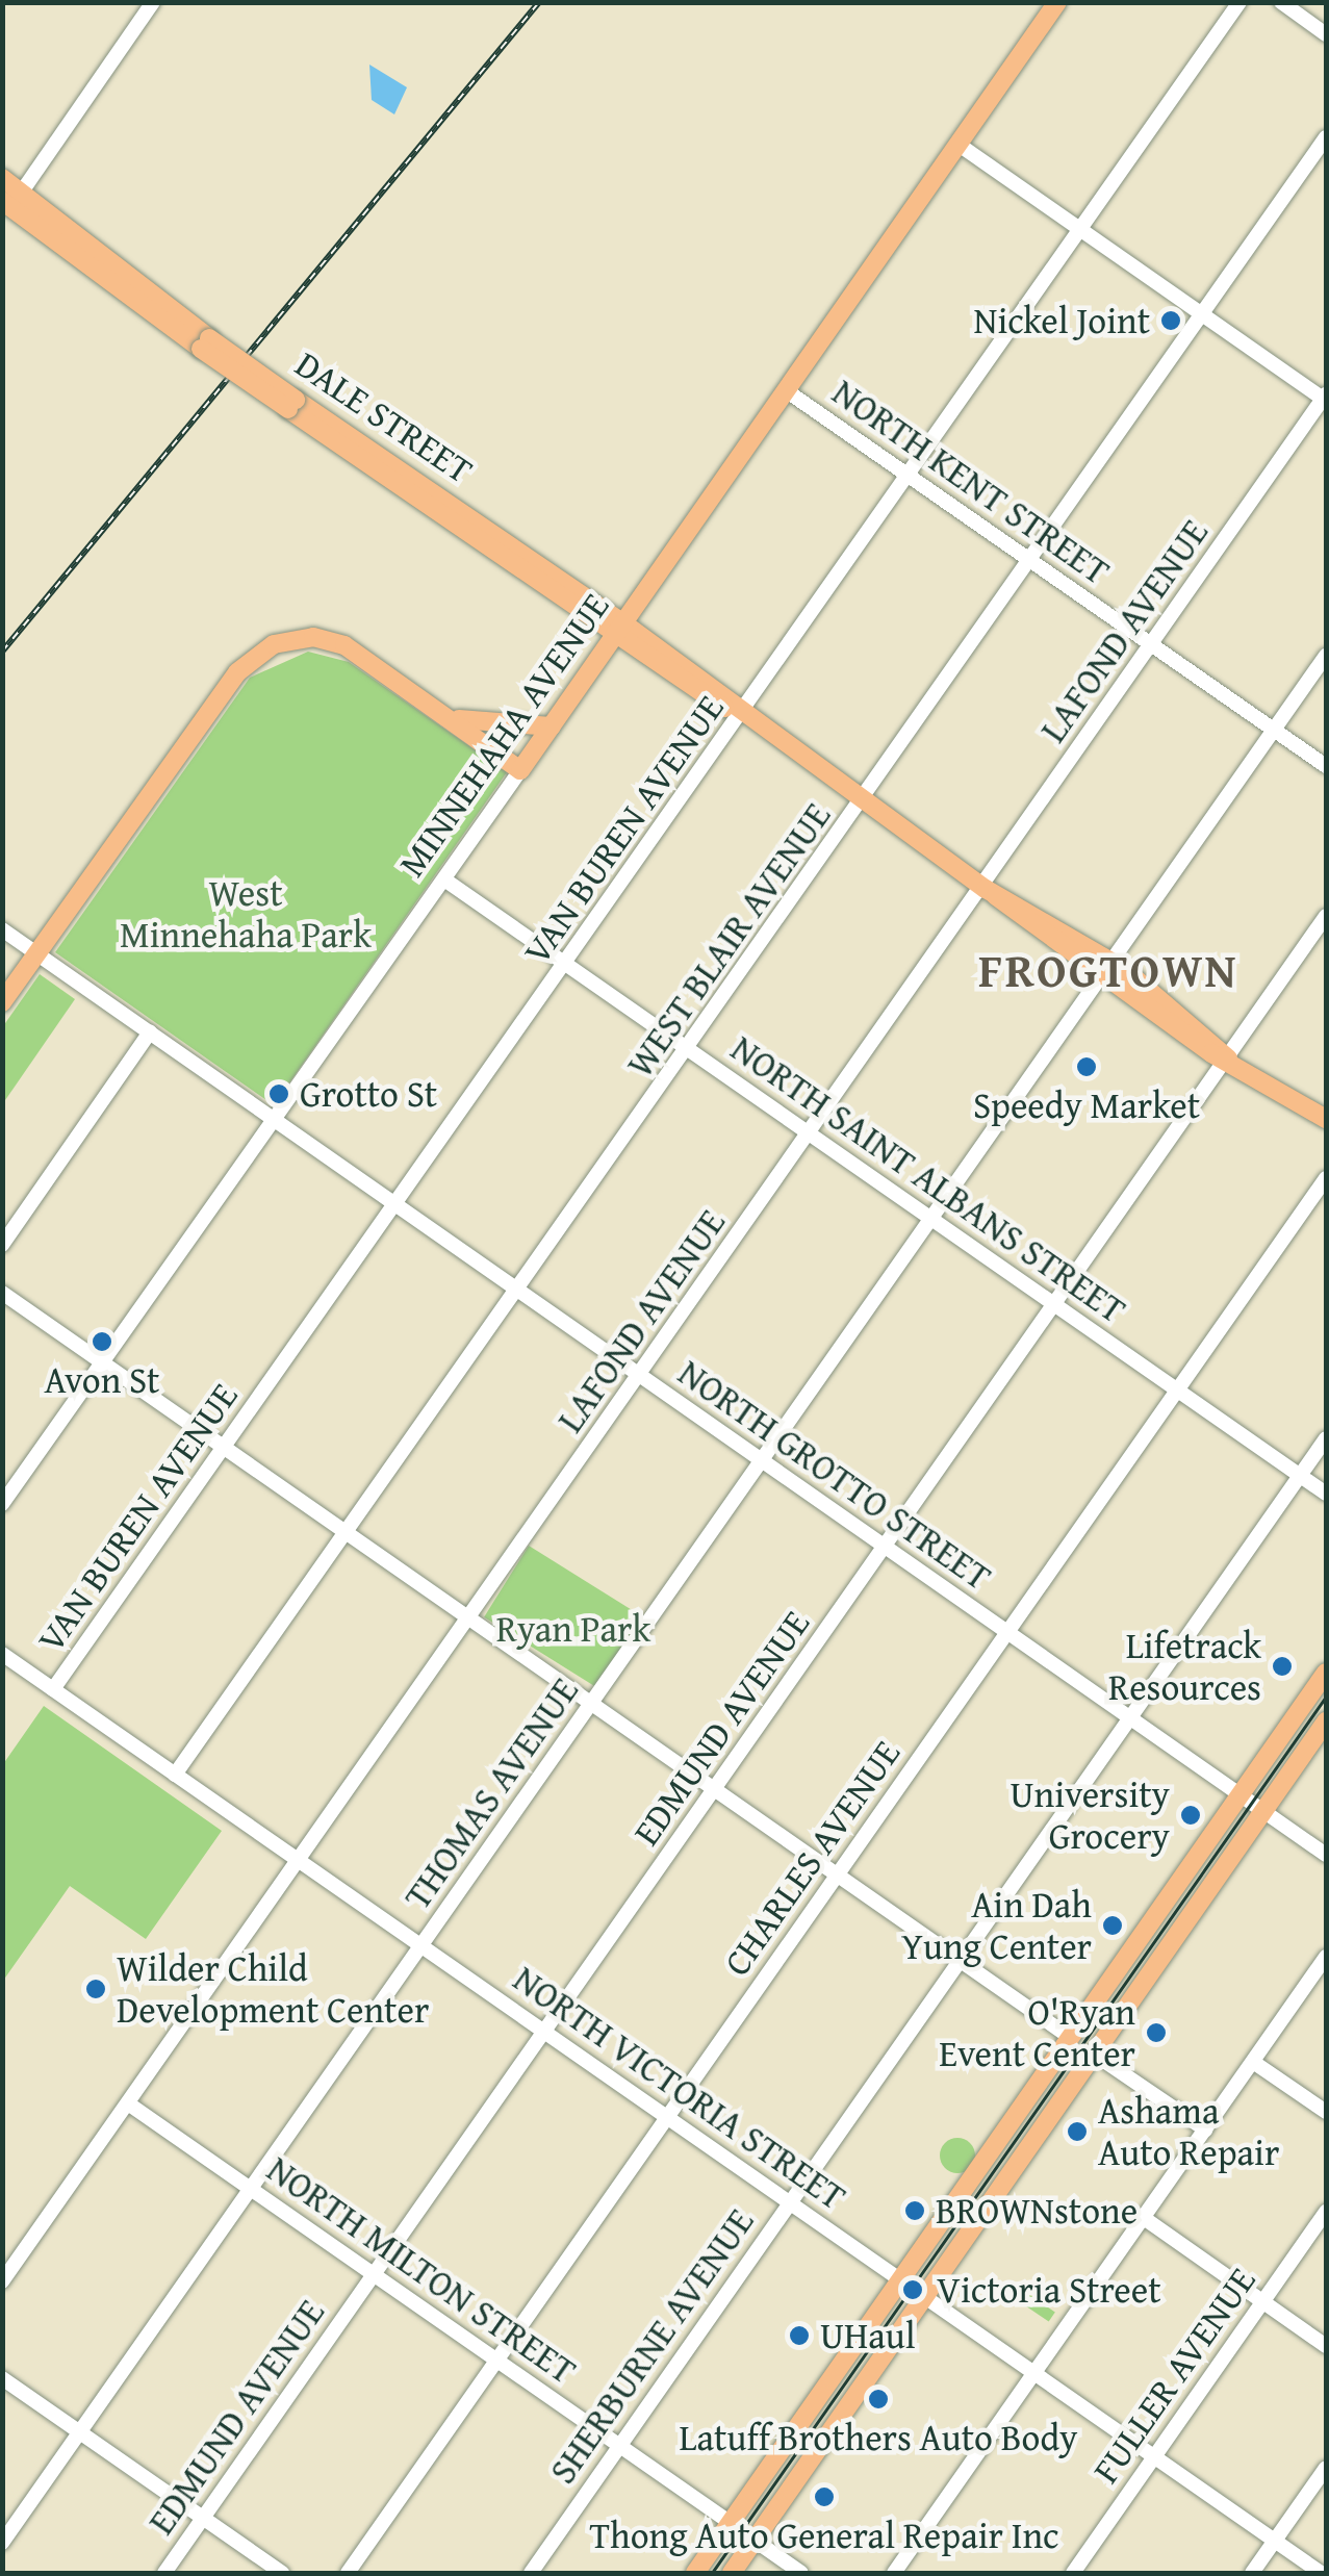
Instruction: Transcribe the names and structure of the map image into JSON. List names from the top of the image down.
{
  "streets": {
    "main road": ["DALE STREET", "MINNEHAHA AVENUE"],
    "street": [
      "NORTH KENT STREET",
      "LAFOND AVENUE",
      "VAN BUREN AVENUE",
      "WEST BLAIR AVENUE",
      "NORTH SAINT ALBANS STREET",
      "NORTH GROTTO STREET",
      "EDMUND AVENUE",
      "THOMAS AVENUE",
      "CHARLES AVENUE",
      "NORTH VICTORIA STREET",
      "NORTH MILTON STREET",
      "SHERBURNE AVENUE",
      "FULLER AVENUE"
    ]
  },
  "crossings": [
    ["DALE STREET", "LAFOND AVENUE"],
    ["DALE STREET", "MINNEHAHA AVENUE"],
    ["DALE STREET", "VAN BUREN AVENUE"],
    ["DALE STREET", "WEST BLAIR AVENUE"],
    ["DALE STREET", "EDMUND AVENUE"],
    ["DALE STREET", "THOMAS AVENUE"],
    ["NORTH KENT STREET", "LAFOND AVENUE"],
    ["NORTH KENT STREET", "MINNEHAHA AVENUE"],
    ["NORTH KENT STREET", "VAN BUREN AVENUE"],
    ["NORTH KENT STREET", "WEST BLAIR AVENUE"],
    ["NORTH KENT STREET", "THOMAS AVENUE"],
    ["LAFOND AVENUE", "NORTH SAINT ALBANS STREET"],
    ["LAFOND AVENUE", "NORTH GROTTO STREET"],
    ["LAFOND AVENUE", "NORTH VICTORIA STREET"],
    ["LAFOND AVENUE", "NORTH MILTON STREET"],
    ["MINNEHAHA AVENUE", "NORTH SAINT ALBANS STREET"],
    ["MINNEHAHA AVENUE", "NORTH GROTTO STREET"],
    ["VAN BUREN AVENUE", "NORTH SAINT ALBANS STREET"],
    ["VAN BUREN AVENUE", "NORTH GROTTO STREET"],
    ["VAN BUREN AVENUE", "NORTH VICTORIA STREET"],
    ["WEST BLAIR AVENUE", "NORTH SAINT ALBANS STREET"],
    ["WEST BLAIR AVENUE", "NORTH GROTTO STREET"],
    ["WEST BLAIR AVENUE", "NORTH VICTORIA STREET"],
    ["NORTH SAINT ALBANS STREET", "EDMUND AVENUE"],
    ["NORTH SAINT ALBANS STREET", "THOMAS AVENUE"],
    ["NORTH SAINT ALBANS STREET", "CHARLES AVENUE"],
    ["NORTH SAINT ALBANS STREET", "SHERBURNE AVENUE"],
    ["NORTH GROTTO STREET", "EDMUND AVENUE"],
    ["NORTH GROTTO STREET", "THOMAS AVENUE"],
    ["NORTH GROTTO STREET", "CHARLES AVENUE"],
    ["NORTH GROTTO STREET", "SHERBURNE AVENUE"],
    ["EDMUND AVENUE", "NORTH VICTORIA STREET"],
    ["EDMUND AVENUE", "NORTH MILTON STREET"],
    ["THOMAS AVENUE", "NORTH VICTORIA STREET"],
    ["THOMAS AVENUE", "NORTH MILTON STREET"],
    ["CHARLES AVENUE", "NORTH VICTORIA STREET"],
    ["CHARLES AVENUE", "NORTH MILTON STREET"],
    ["NORTH VICTORIA STREET", "SHERBURNE AVENUE"],
    ["NORTH VICTORIA STREET", "FULLER AVENUE"],
    ["NORTH MILTON STREET", "SHERBURNE AVENUE"]
  ],
  "districts": ["FROGTOWN"],
  "parks": ["West Minnehaha Park", "Ryan Park"],
  "places": [
    "Nickel Joint",
    "Speedy Market",
    "Grotto St",
    "Avon St",
    "Lifetrack Resources",
    "University Grocery",
    "Ain Dah Yung Center",
    "Wilder Child Development Center",
    "O'Ryan Event Center",
    "Ashama Auto Repair",
    "BROWNstone",
    "Victoria Street",
    "UHaul",
    "Latuff Brothers Auto Body",
    "Thong Auto General Repair Inc"
  ]
}
